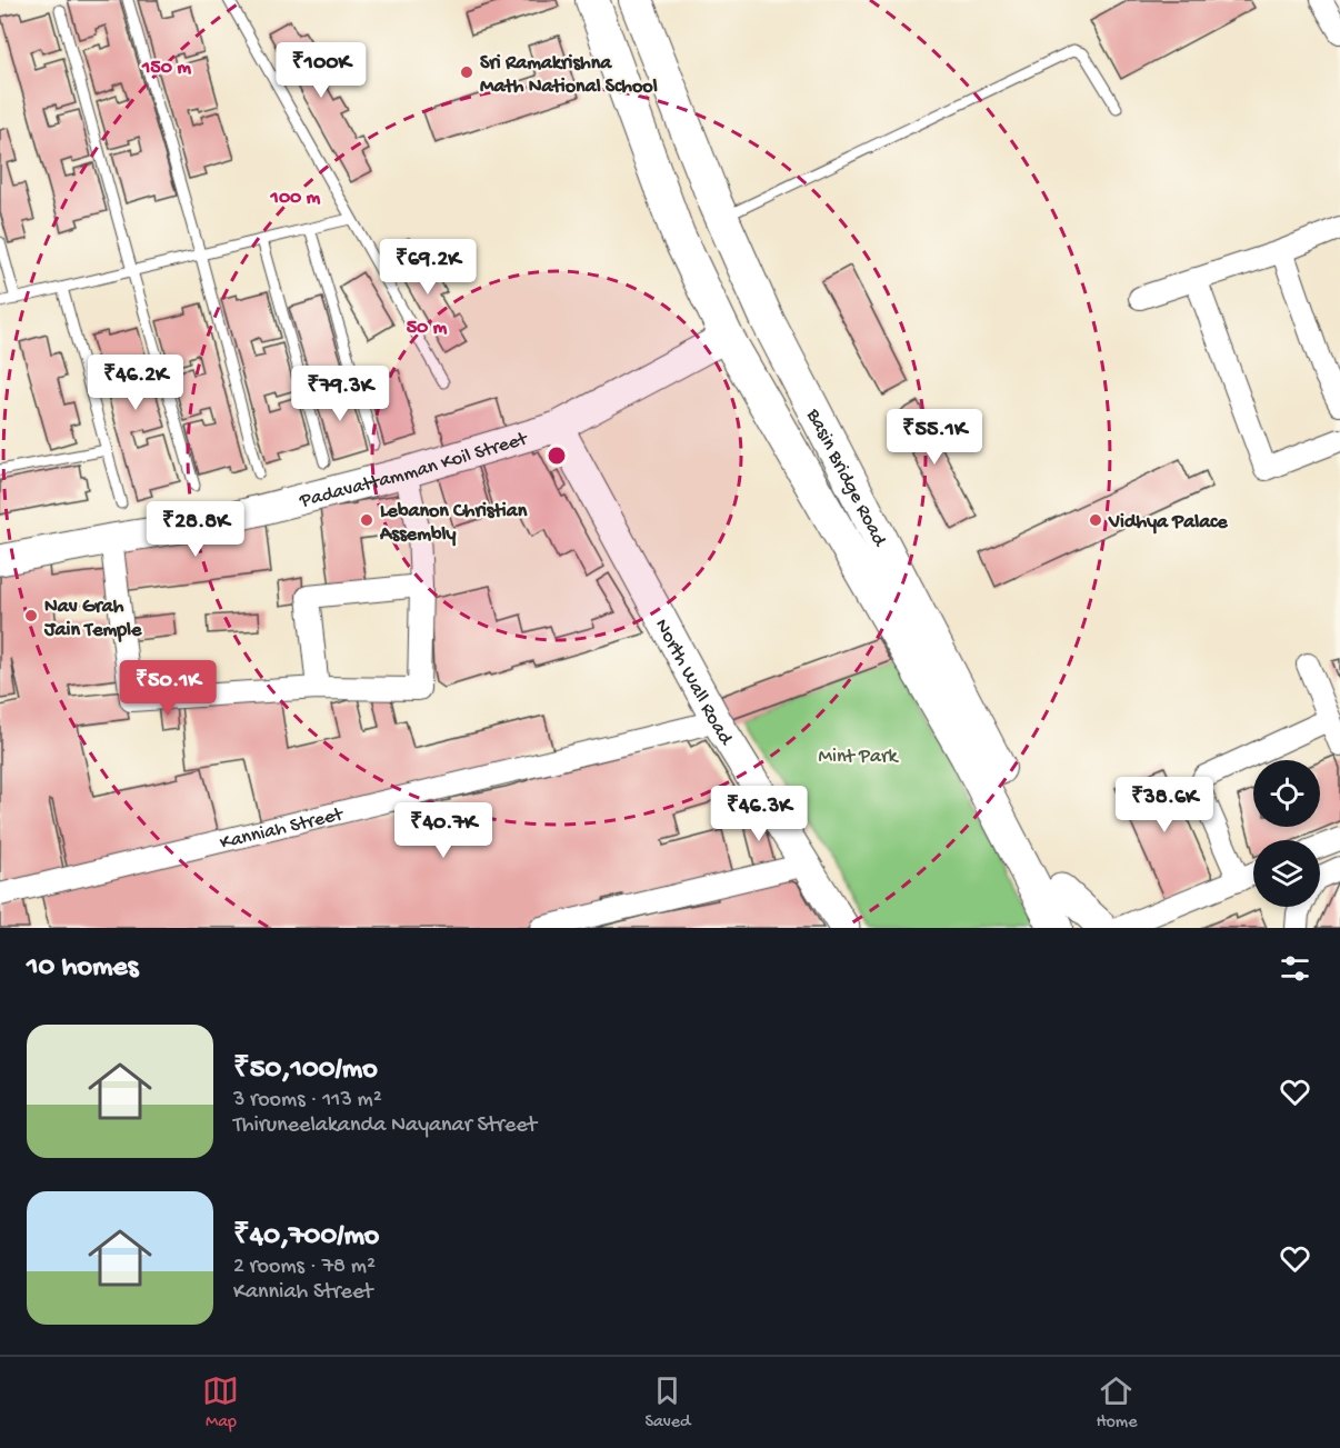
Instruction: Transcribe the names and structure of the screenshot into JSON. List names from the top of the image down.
{
  "streets": {
    "main road": ["Padavattamman Koil Street", "Basin Bridge Road", "North Wall Road"],
    "street": ["Kanniah Street"]
  },
  "crossings": [
    ["Padavattamman Koil Street", "Basin Bridge Road"],
    ["Padavattamman Koil Street", "North Wall Road"],
    ["North Wall Road", "Kanniah Street"]
  ],
  "parks": ["Mint Park"],
  "places": [
    "Sri Ramakrishna Math National School",
    "Lebanon Christian Assembly",
    "Vidhya Palace",
    "Nav Grah Jain Temple"
  ],
  "page": {
    "price": [
      "₹100K",
      "₹69.2K",
      "₹46.2K",
      "₹79.3K",
      "₹55.1K",
      "₹28.8K",
      "₹50.1K",
      "₹38.6K",
      "₹46.3K",
      "₹40.7K"
    ],
    "heading": "10 homes",
    "list": [
      {
        "name": "₹50,100/mo",
        "note": "3 rooms · 113 m² · Thiruneelakanda Nayanar Street"
      },
      {
        "name": "₹40,700/mo",
        "note": "2 rooms · 78 m² · Kanniah Street"
      }
    ],
    "tabs": ["Map", "Saved", "Home"]
  },
  "rings": ["150 m", "100 m", "50 m"]
}
